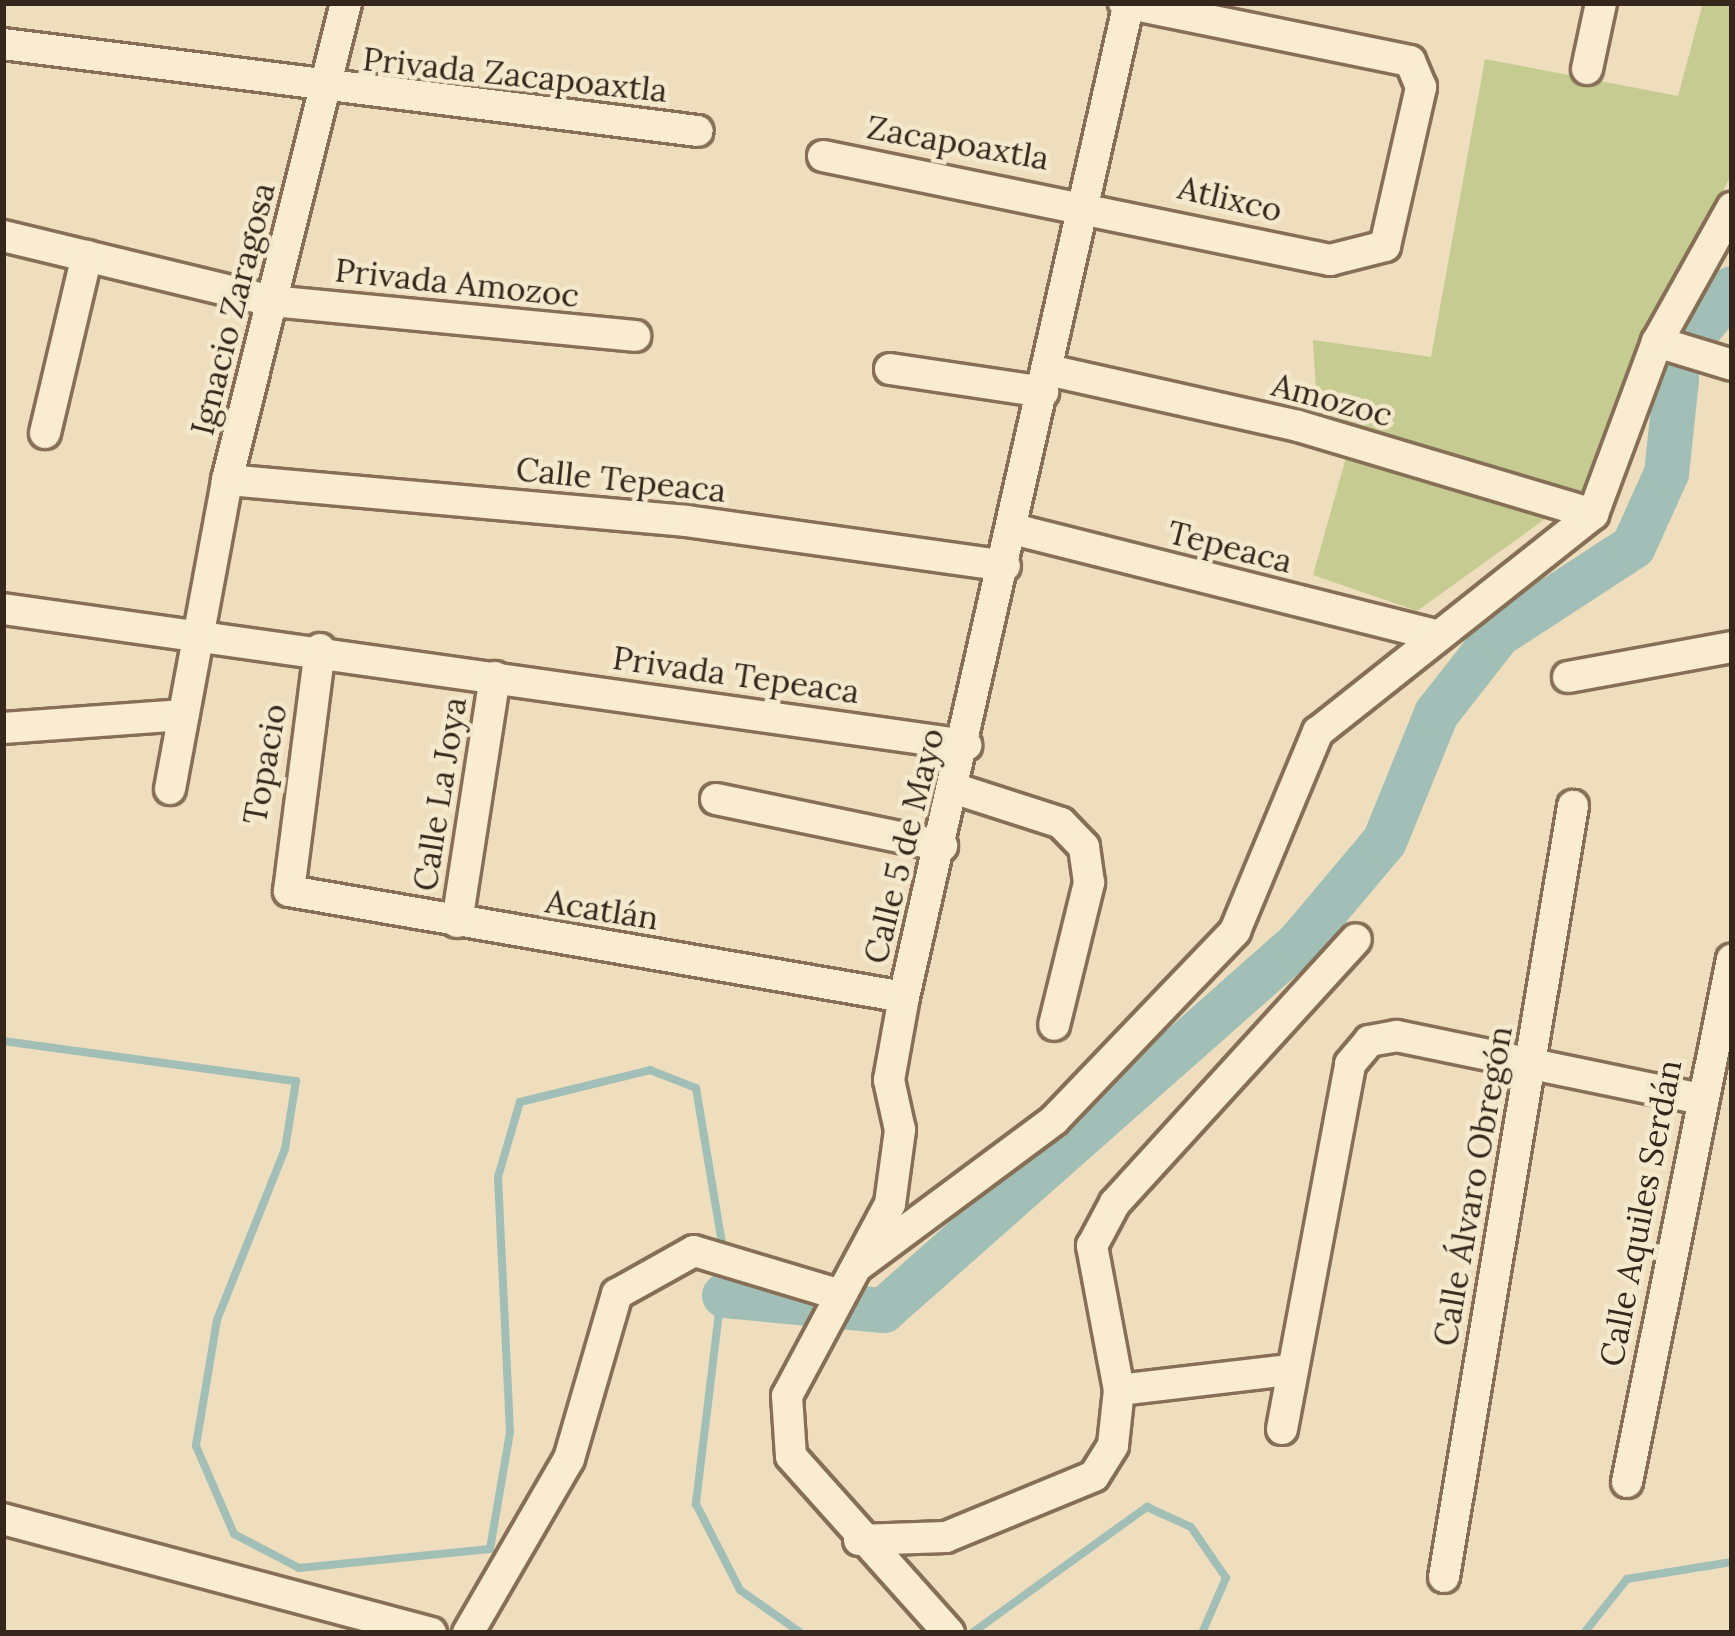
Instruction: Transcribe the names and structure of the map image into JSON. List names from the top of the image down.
{
  "streets": {
    "street": [
      "Privada Zacapoaxtla",
      "Zacapoaxtla",
      "Atlixco",
      "Privada Amozoc",
      "Ignacio Zaragosa",
      "Amozoc",
      "Calle Tepeaca",
      "Tepeaca",
      "Privada Tepeaca",
      "Topacio",
      "Calle La Joya",
      "Calle 5 de Mayo",
      "Acatlán",
      "Calle Álvaro Obregón",
      "Calle Aquiles Serdán"
    ]
  },
  "crossings": [
    ["Privada Zacapoaxtla", "Ignacio Zaragosa"],
    ["Zacapoaxtla", "Atlixco"],
    ["Zacapoaxtla", "Calle 5 de Mayo"],
    ["Atlixco", "Calle 5 de Mayo"],
    ["Privada Amozoc", "Ignacio Zaragosa"],
    ["Ignacio Zaragosa", "Calle Tepeaca"],
    ["Amozoc", "Calle 5 de Mayo"],
    ["Calle Tepeaca", "Calle 5 de Mayo"],
    ["Tepeaca", "Calle 5 de Mayo"],
    ["Privada Tepeaca", "Calle La Joya"],
    ["Privada Tepeaca", "Calle 5 de Mayo"],
    ["Topacio", "Acatlán"],
    ["Calle La Joya", "Acatlán"],
    ["Calle 5 de Mayo", "Acatlán"]
  ]
}
